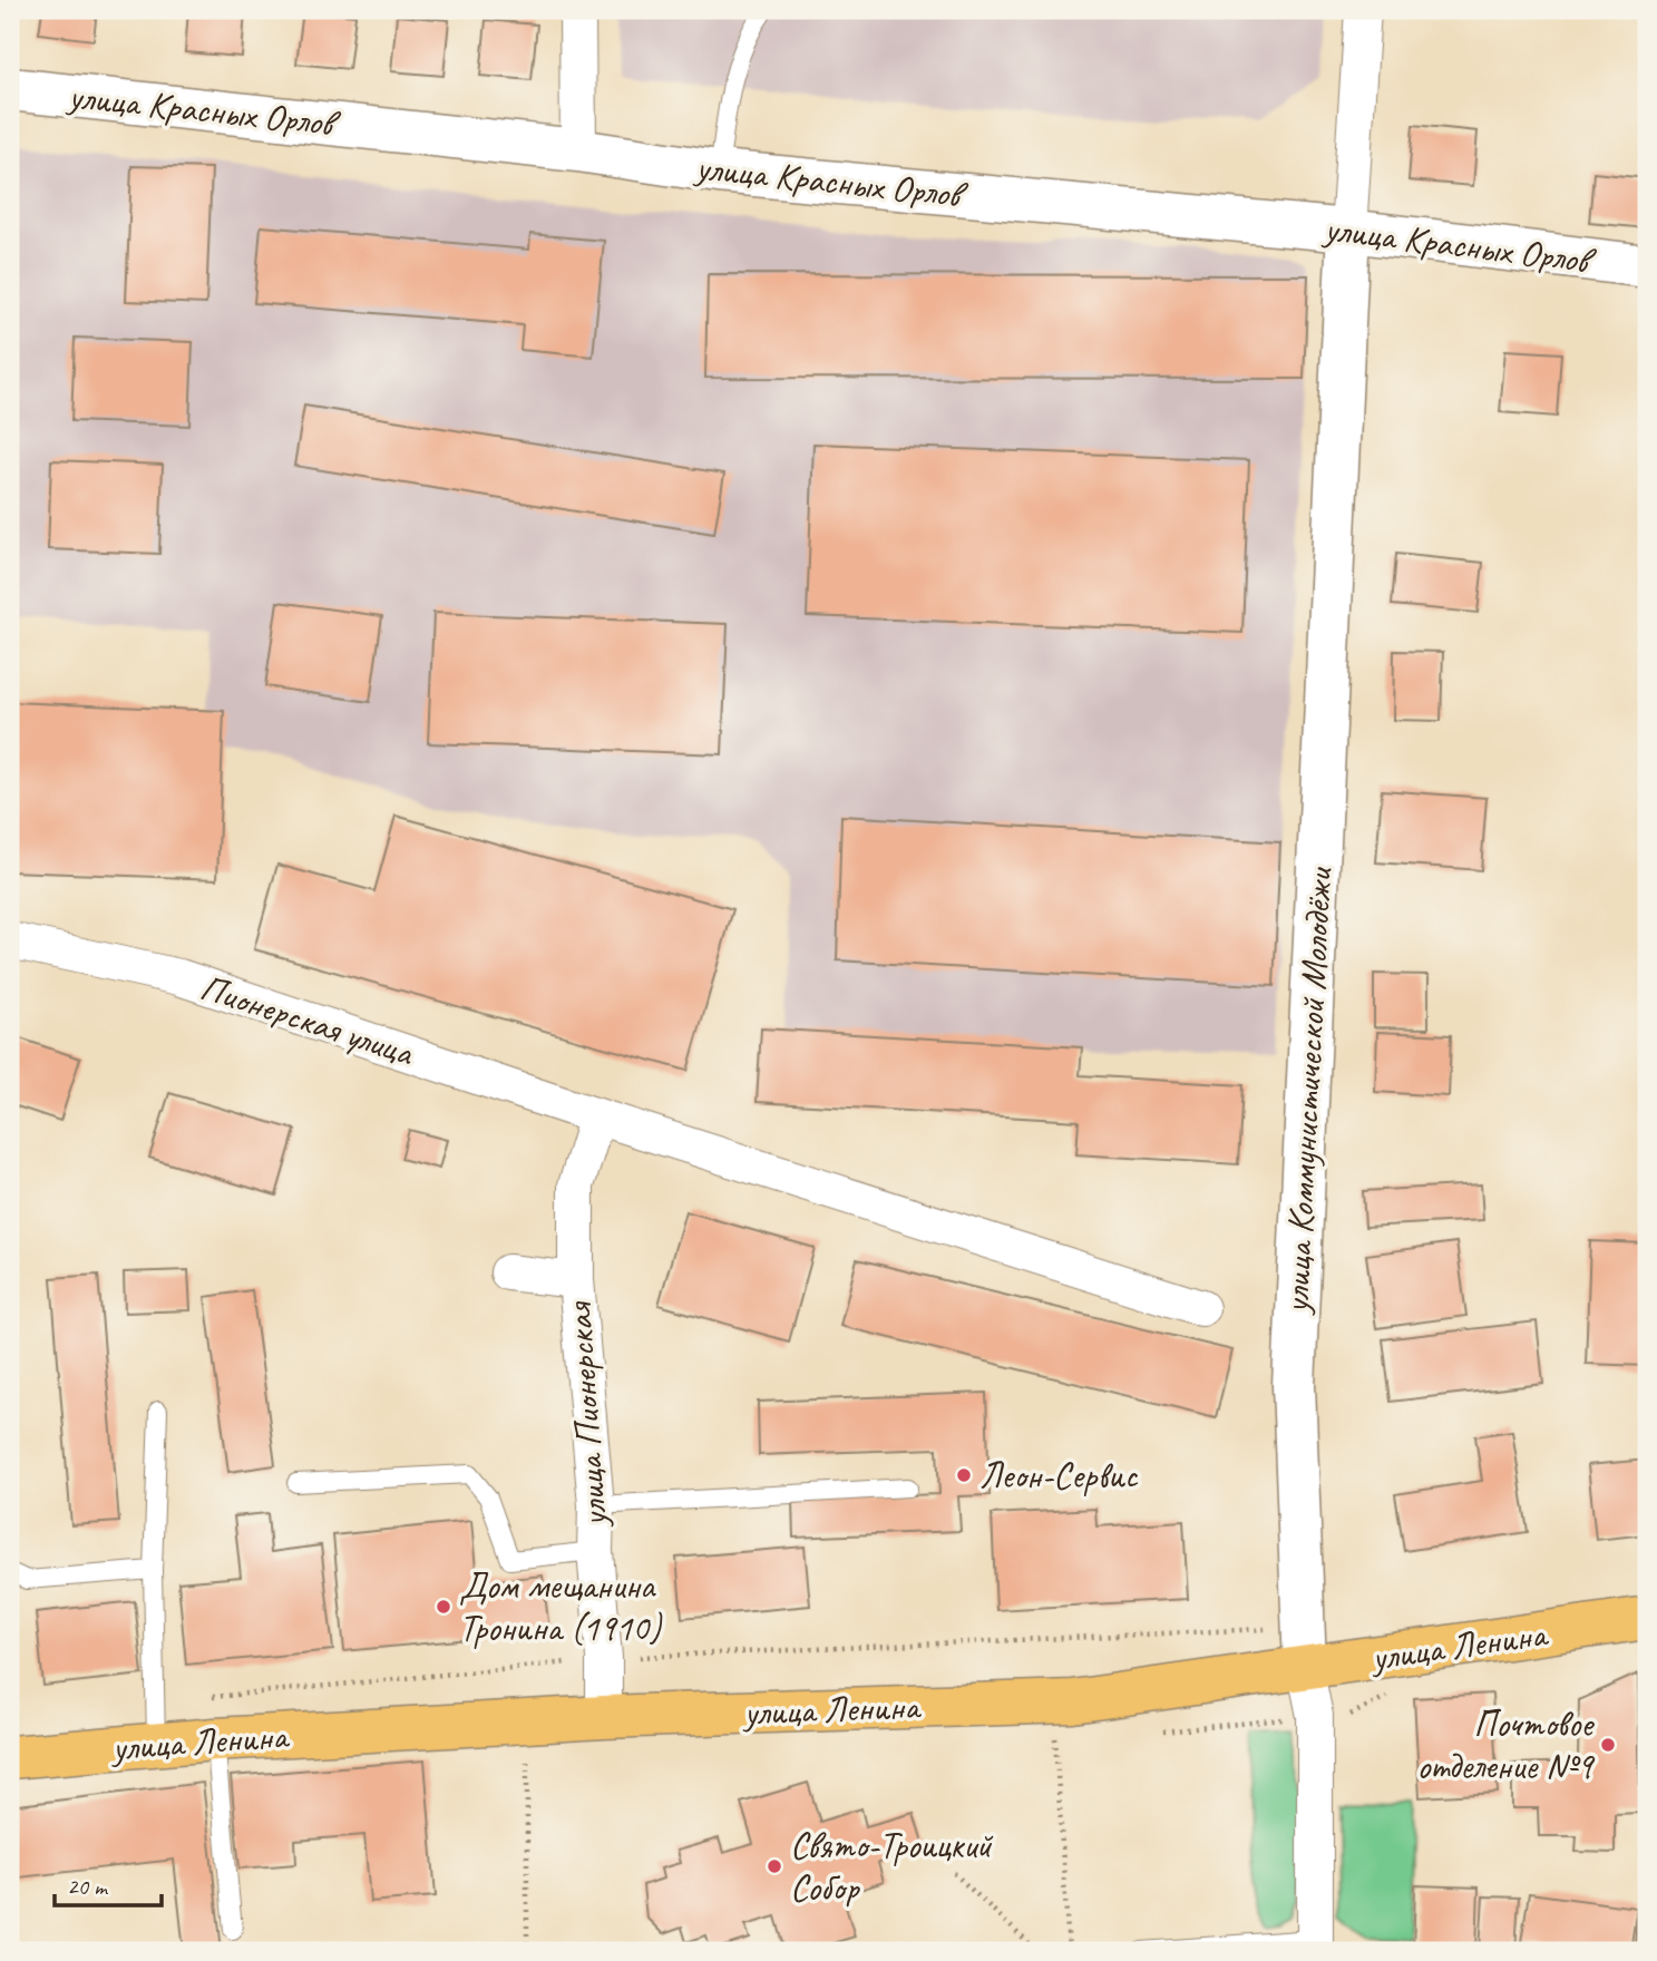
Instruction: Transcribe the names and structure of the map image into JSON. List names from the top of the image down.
{
  "streets": {
    "main road": ["улица Ленина"],
    "street": [
      "улица Красных Орлов",
      "Пионерская улица",
      "улица Коммунистической Молодёжи",
      "улица Пионерская"
    ]
  },
  "crossings": [
    ["улица Красных Орлов", "улица Коммунистической Молодёжи"],
    ["Пионерская улица", "улица Пионерская"],
    ["улица Коммунистической Молодёжи", "улица Ленина"],
    ["улица Пионерская", "улица Ленина"]
  ],
  "places": [
    "Леон-Сервис",
    "Дом мещанина Тронина (1910)",
    "Почтовое отделение №9",
    "Свято-Троицкий Собор"
  ],
  "scale_bar": "20 m"
}
